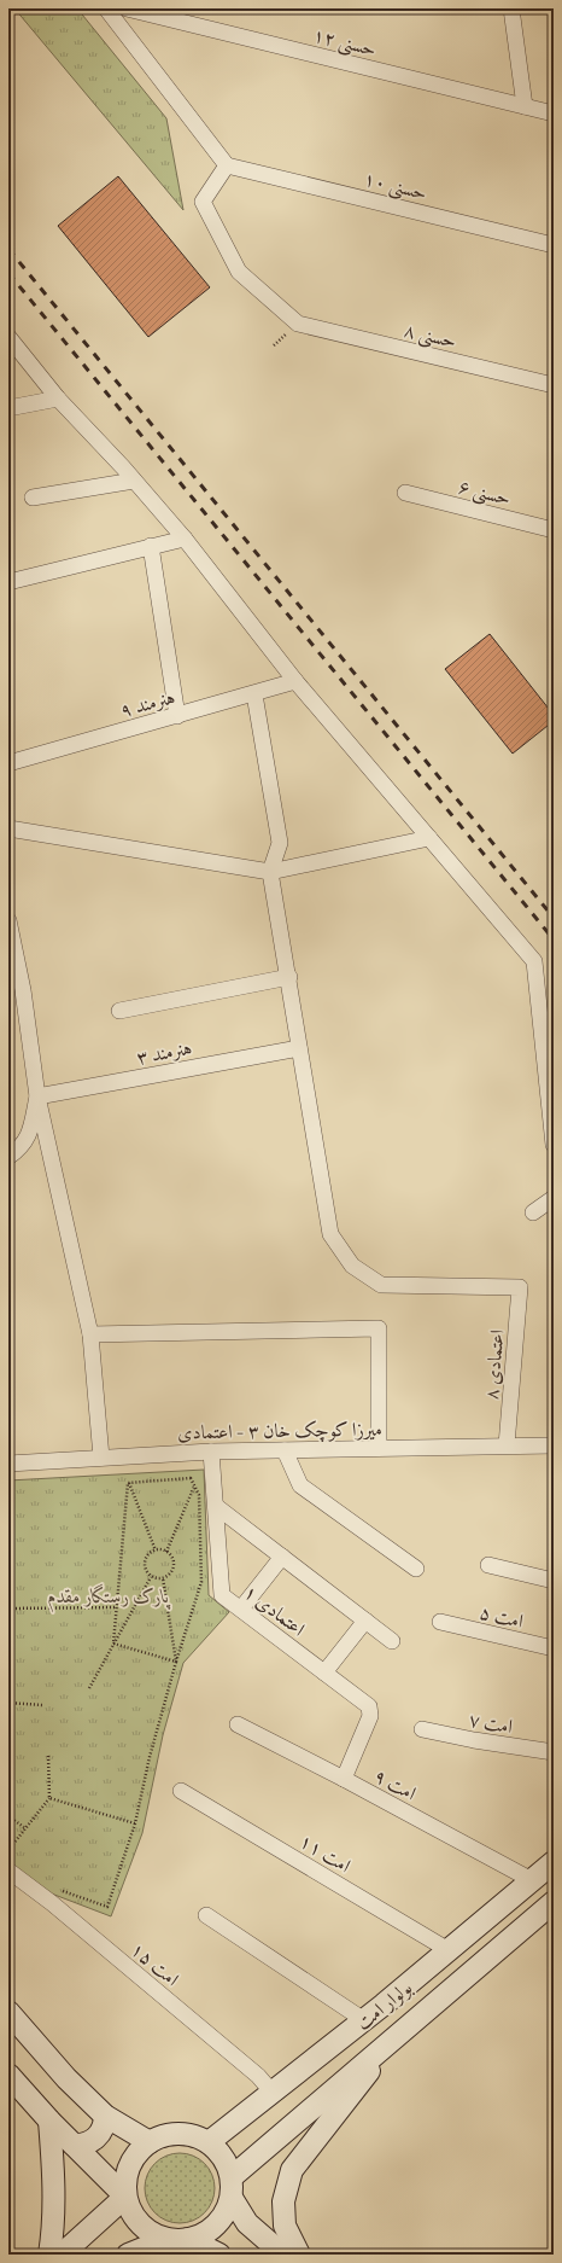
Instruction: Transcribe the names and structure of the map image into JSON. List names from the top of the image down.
{
  "streets": {
    "main road": ["بولوار امت"],
    "street": [
      "حسنی ۱۲",
      "حسنی ۱۰",
      "حسنی ۸",
      "حسنی ۶",
      "هنرمند ۹",
      "هنرمند ۳",
      "اعتمادی ۸",
      "میرزا کوچک خان ۳ - اعتمادی",
      "اعتمادی ۱",
      "امت ۵",
      "امت ۷",
      "امت ۹",
      "امت ۱۱",
      "امت ۱۵"
    ]
  },
  "crossings": [
    ["حسنی ۱۰", "حسنی ۸"],
    ["هنرمند ۳", "اعتمادی ۸"],
    ["اعتمادی ۸", "میرزا کوچک خان ۳ - اعتمادی"],
    ["میرزا کوچک خان ۳ - اعتمادی", "اعتمادی ۱"],
    ["اعتمادی ۱", "امت ۹"],
    ["امت ۹", "بولوار امت"],
    ["امت ۱۱", "بولوار امت"],
    ["امت ۱۵", "بولوار امت"]
  ],
  "parks": ["پارک رستگار مقدم"]
}
